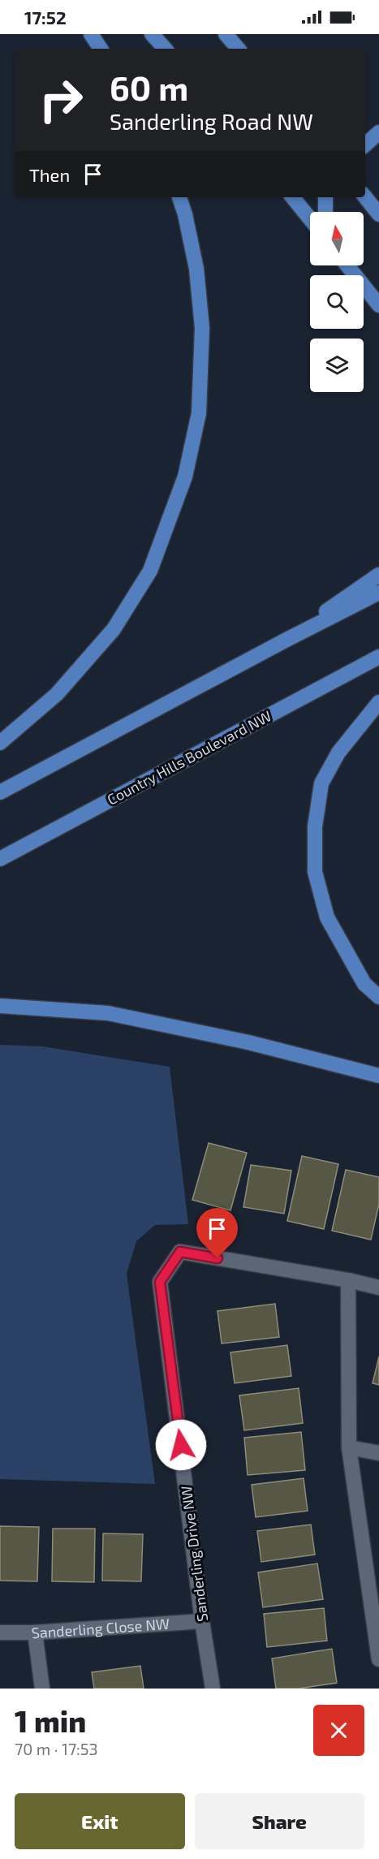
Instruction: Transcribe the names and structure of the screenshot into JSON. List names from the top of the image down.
{
  "streets": {
    "main road": ["Country Hills Boulevard NW"],
    "street": ["Sanderling Drive NW", "Sanderling Close NW"]
  },
  "crossings": [
    ["Sanderling Drive NW", "Sanderling Close NW"]
  ],
  "north": "top",
  "page": {
    "status": "17:52",
    "turn": ["60 m", "Sanderling Road NW"],
    "then": "Then",
    "heading": ["1 min", "70 m · 17:53"],
    "buttons": ["Exit", "Share"]
  }
}
